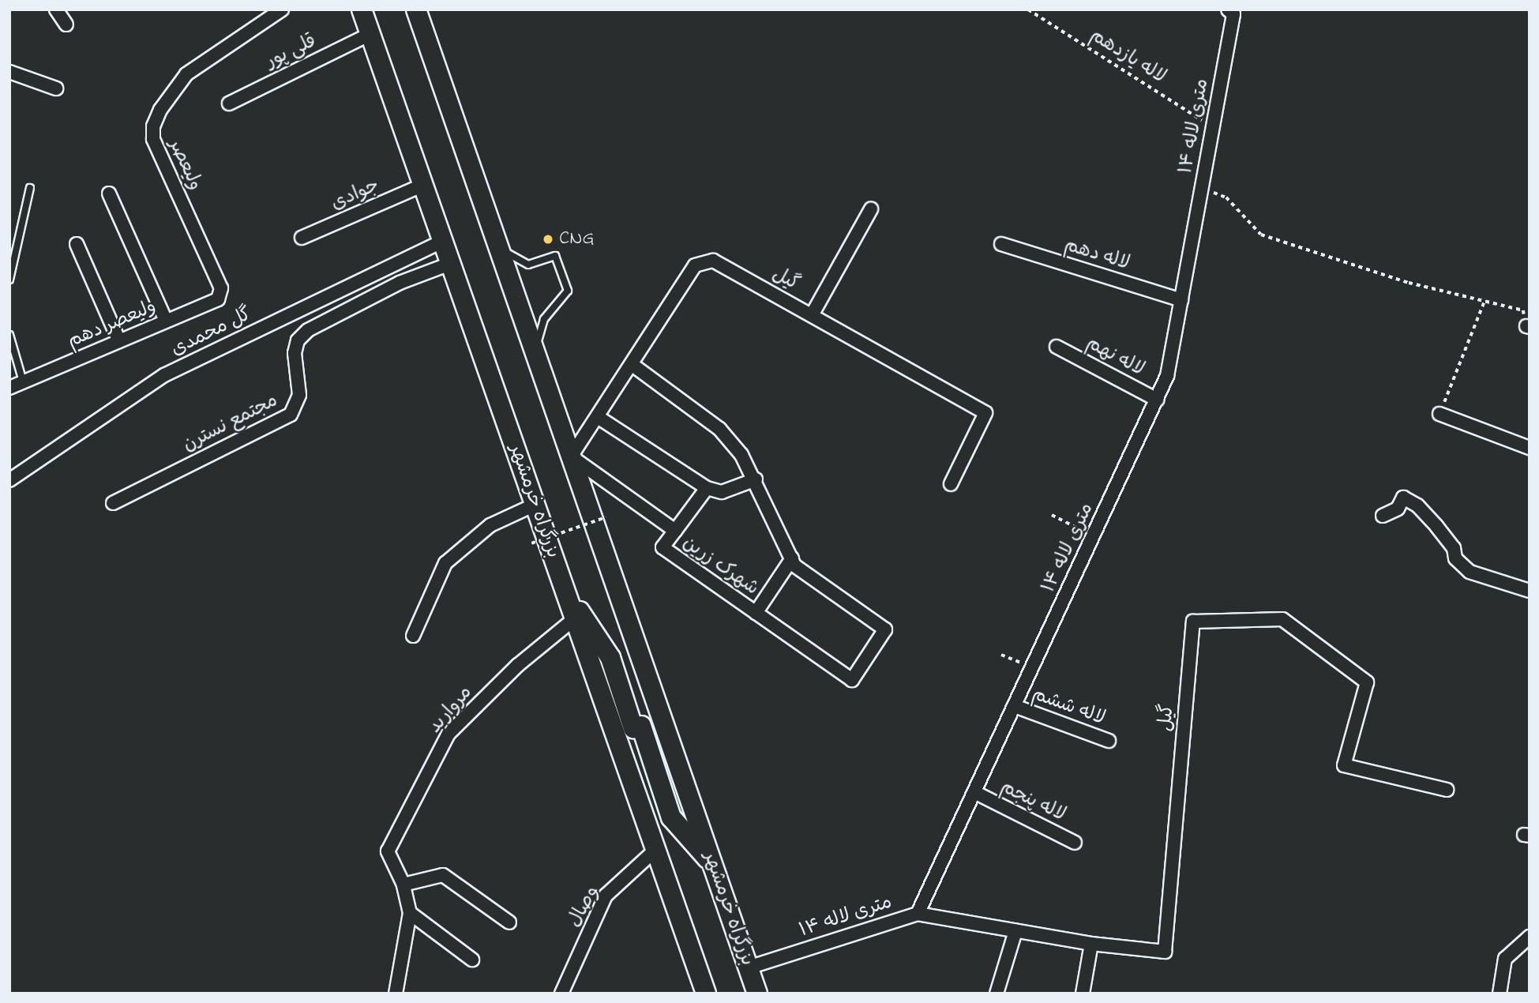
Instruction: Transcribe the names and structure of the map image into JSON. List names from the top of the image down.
{
  "streets": {
    "highway": ["بزرگراه خرمشهر"],
    "street": [
      "قلی پور",
      "۱۴ متری لاله",
      "ولیعصر",
      "جوادی",
      "لاله دهم",
      "گیل",
      "ولیعصر دهم",
      "گل محمدی",
      "لاله نهم",
      "مجتمع نسترن",
      "شهرک زرین",
      "لاله ششم",
      "مروارید",
      "لاله پنجم",
      "وصال"
    ],
    "path": ["لاله یازدهم"]
  },
  "crossings": [
    ["قلی پور", "بزرگراه خرمشهر"],
    ["لاله یازدهم", "۱۴ متری لاله"],
    ["۱۴ متری لاله", "لاله دهم"],
    ["۱۴ متری لاله", "گیل"],
    ["۱۴ متری لاله", "لاله نهم"],
    ["۱۴ متری لاله", "بزرگراه خرمشهر"],
    ["۱۴ متری لاله", "لاله ششم"],
    ["۱۴ متری لاله", "لاله پنجم"],
    ["ولیعصر", "ولیعصر دهم"],
    ["جوادی", "بزرگراه خرمشهر"],
    ["گیل", "بزرگراه خرمشهر"],
    ["گیل", "شهرک زرین"],
    ["گل محمدی", "بزرگراه خرمشهر"],
    ["مجتمع نسترن", "بزرگراه خرمشهر"],
    ["بزرگراه خرمشهر", "شهرک زرین"],
    ["بزرگراه خرمشهر", "مروارید"],
    ["بزرگراه خرمشهر", "وصال"]
  ],
  "places": ["CNG"]
}
